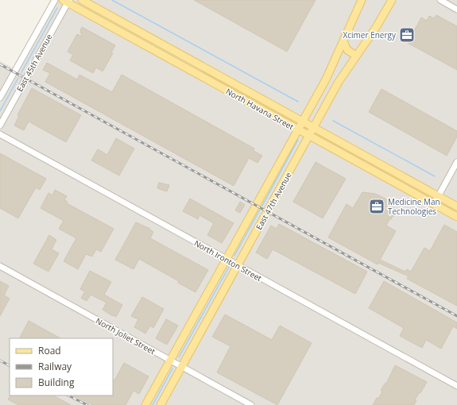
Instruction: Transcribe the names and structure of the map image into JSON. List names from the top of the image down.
{
  "streets": {
    "main road": ["North Havana Street", "East 47th Avenue"],
    "street": ["East 45th Avenue", "North Ironton Street", "North Joliet Street"]
  },
  "crossings": [
    ["East 45th Avenue", "North Havana Street"],
    ["North Havana Street", "East 47th Avenue"],
    ["East 47th Avenue", "North Ironton Street"],
    ["East 47th Avenue", "North Joliet Street"]
  ],
  "places": {
    "office": ["Xcimer Energy", "Medicine Man Technologies"]
  },
  "legend": ["Road", "Railway", "Building"]
}
